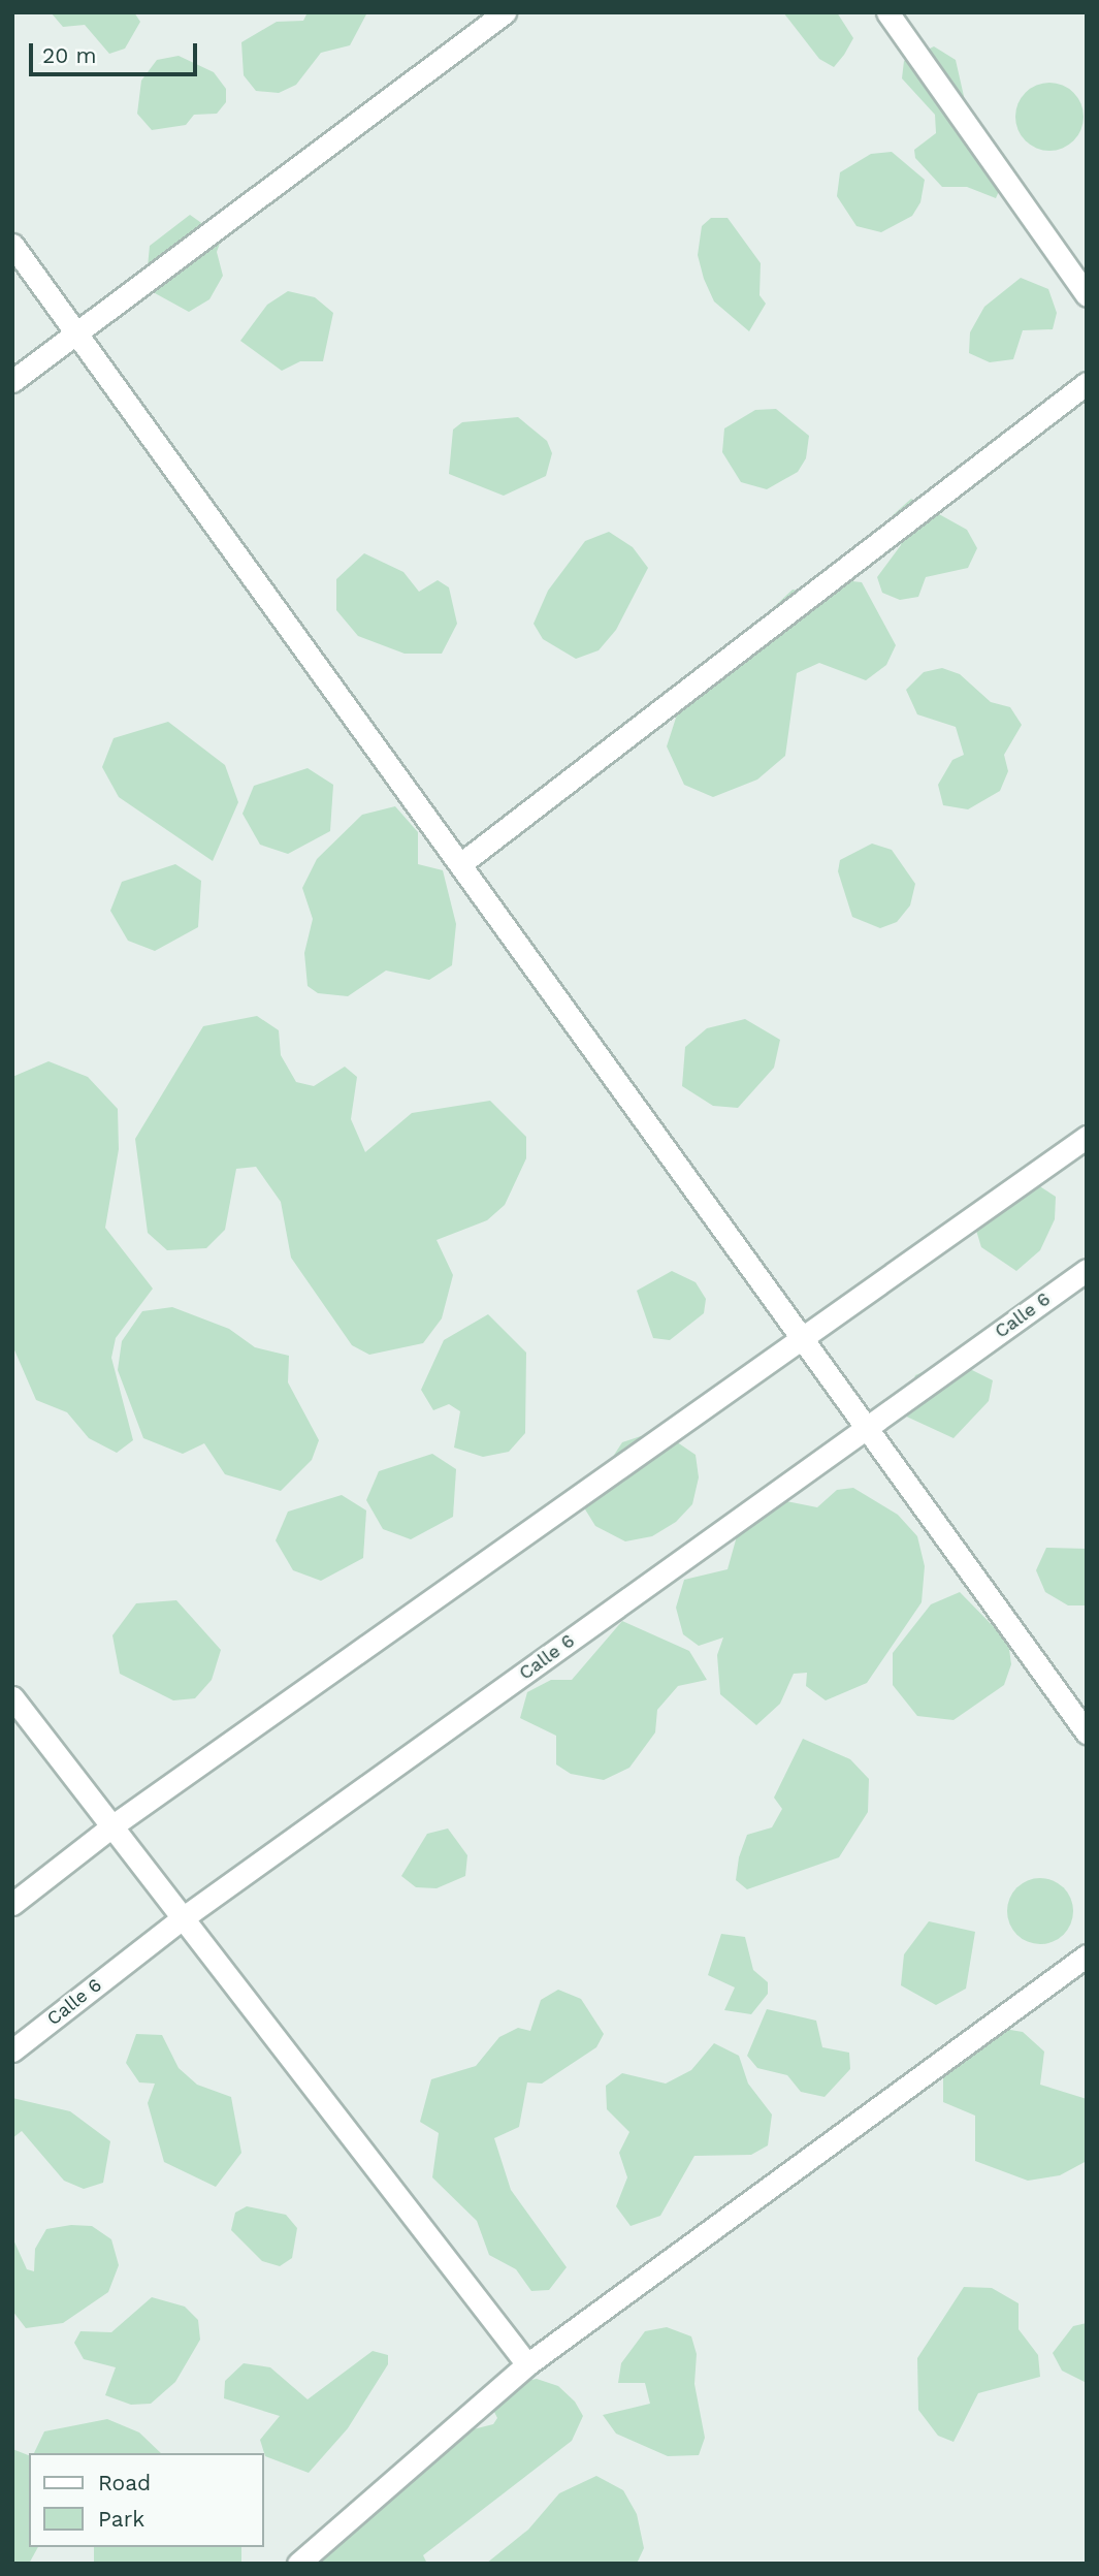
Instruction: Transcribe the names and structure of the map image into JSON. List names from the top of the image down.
{
  "streets": {
    "street": ["Calle 6"]
  },
  "legend": ["Road", "Park"],
  "scale_bar": "20 m"
}
